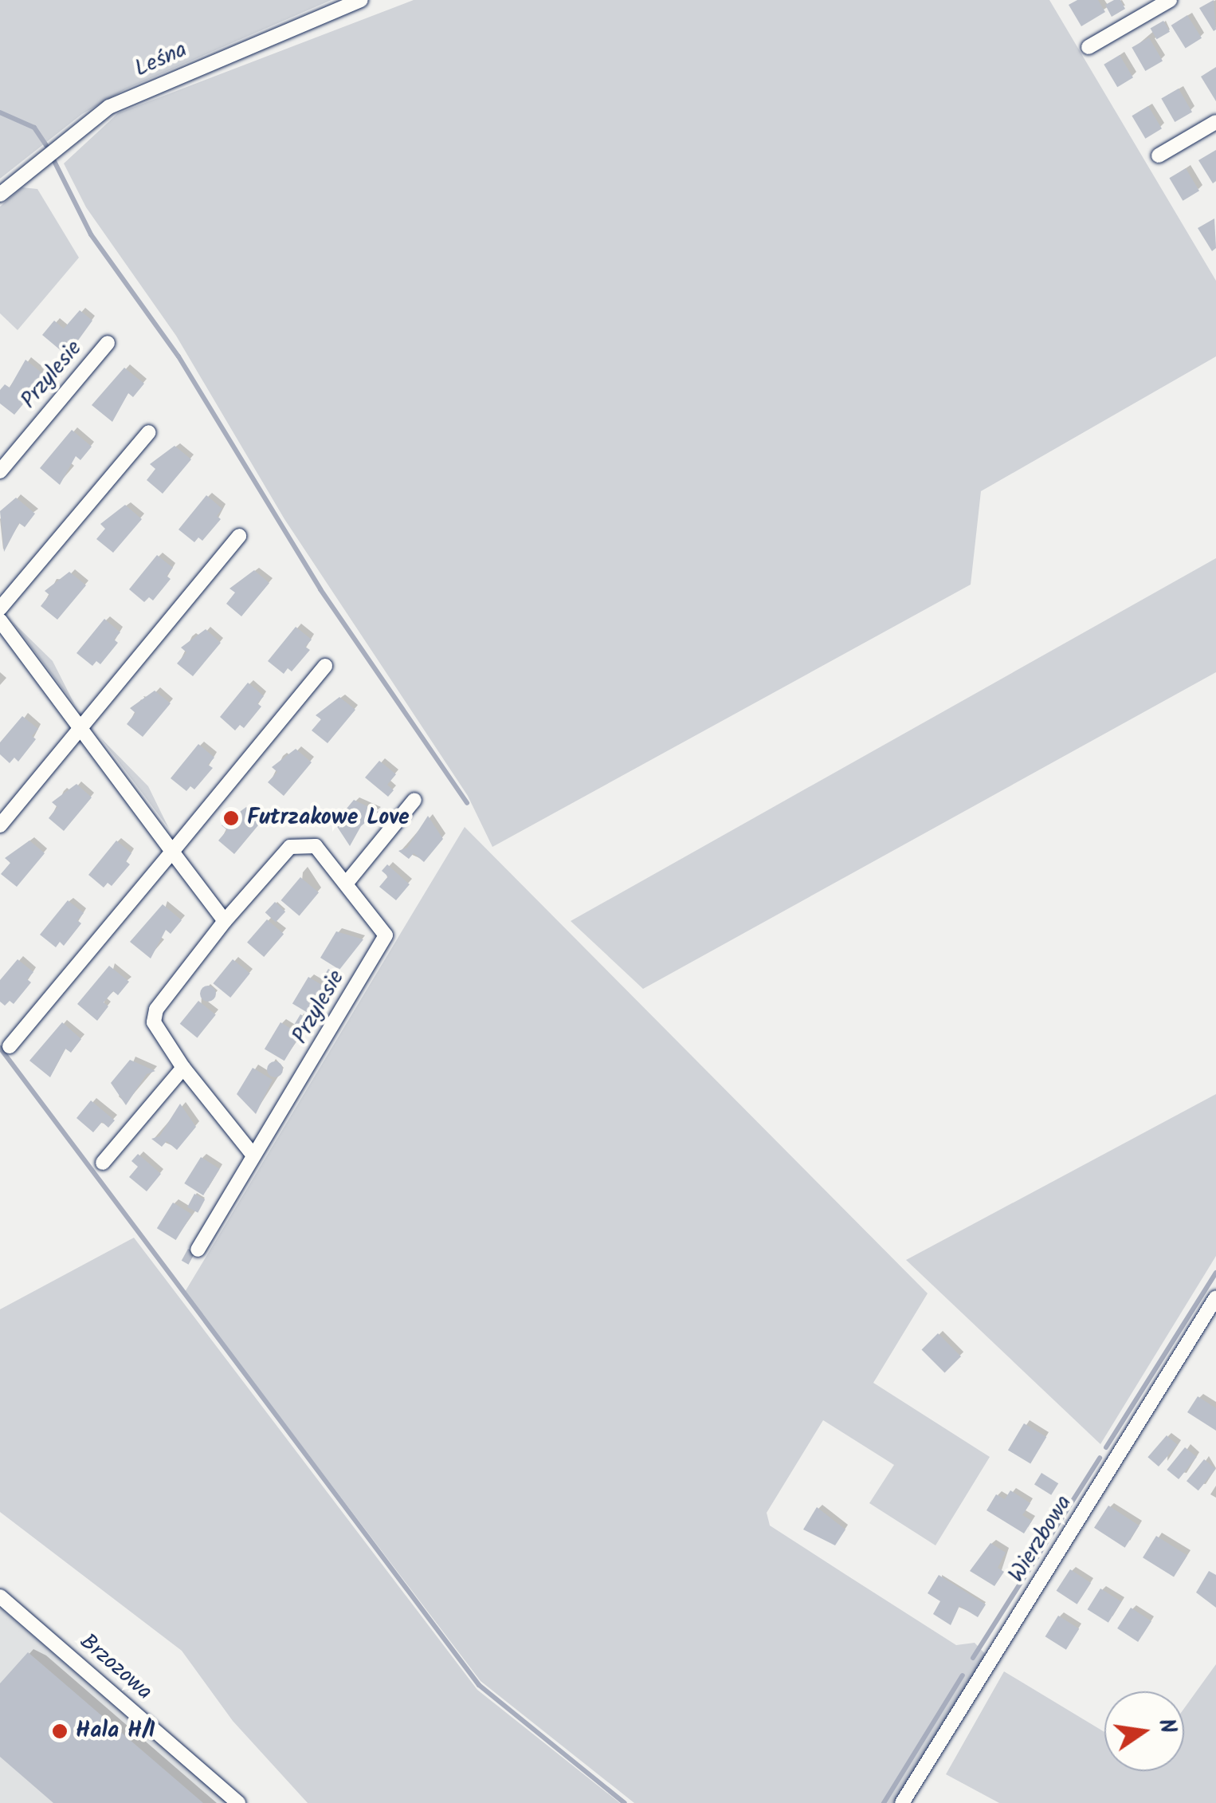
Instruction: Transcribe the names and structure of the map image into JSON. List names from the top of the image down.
{
  "streets": {
    "street": [
      "Leśna",
      "Przylesie",
      "Wierzbowa",
      "Brzozowa"
    ]
  },
  "places": ["Futrzakowe Love", "Hala H/I"],
  "north": "right"
}
